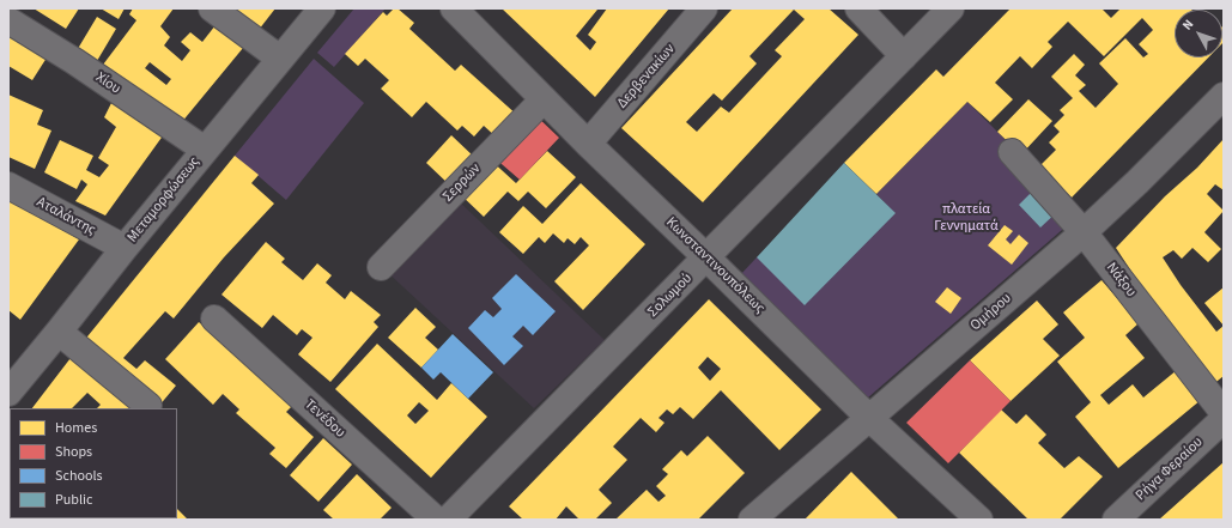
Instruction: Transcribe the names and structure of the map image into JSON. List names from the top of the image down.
{
  "streets": {
    "street": [
      "Δερβενακίων",
      "Χίου",
      "Σερρών",
      "Μεταμορφώσεως",
      "Αταλάντης",
      "Κωνσταντινουπόλεως",
      "Νάξου",
      "Σολωμού",
      "Ομήρου",
      "Τενέδου",
      "Ρήγα Φεραίου"
    ]
  },
  "crossings": [
    ["Δερβενακίων", "Κωνσταντινουπόλεως"],
    ["Χίου", "Μεταμορφώσεως"],
    ["Σερρών", "Κωνσταντινουπόλεως"],
    ["Μεταμορφώσεως", "Αταλάντης"],
    ["Κωνσταντινουπόλεως", "Σολωμού"],
    ["Κωνσταντινουπόλεως", "Ομήρου"],
    ["Νάξου", "Ομήρου"],
    ["Νάξου", "Ρήγα Φεραίου"]
  ],
  "parks": ["πλατεία Γεννηματά"],
  "legend": [
    "Homes",
    "Shops",
    "Schools",
    "Public"
  ],
  "north": "top left"
}
